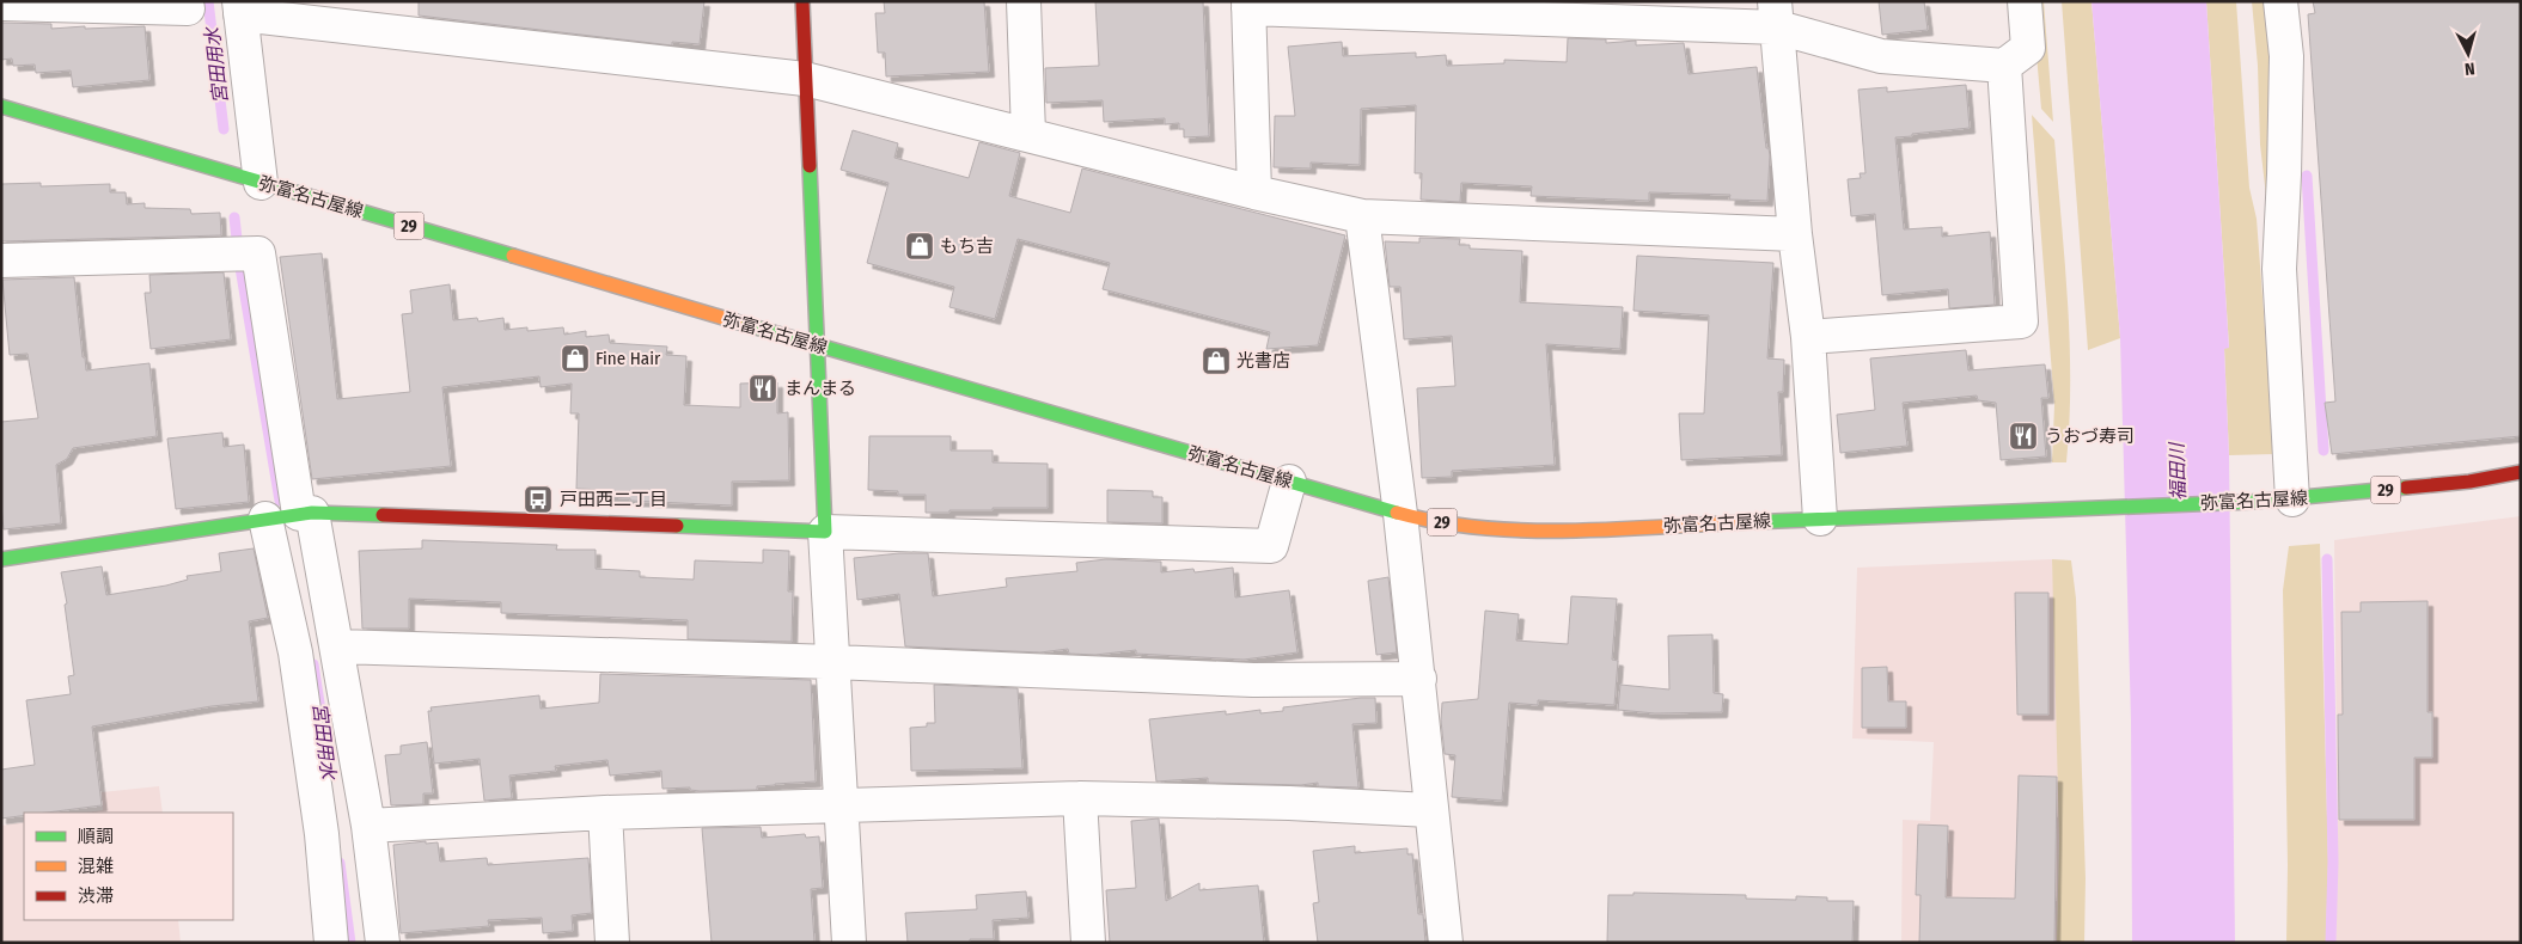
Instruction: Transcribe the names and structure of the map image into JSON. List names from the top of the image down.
{
  "streets": {
    "main road": ["弥富名古屋線", "29"]
  },
  "water": ["宮田用水", "福田川"],
  "places": {
    "shop": ["もち吉", "Fine Hair", "光書店"],
    "restaurant": ["まんまる", "うおづ寿司"],
    "bus stop": ["戸田西二丁目"]
  },
  "legend": ["順調", "混雑", "渋滞"],
  "north": "bottom"
}
